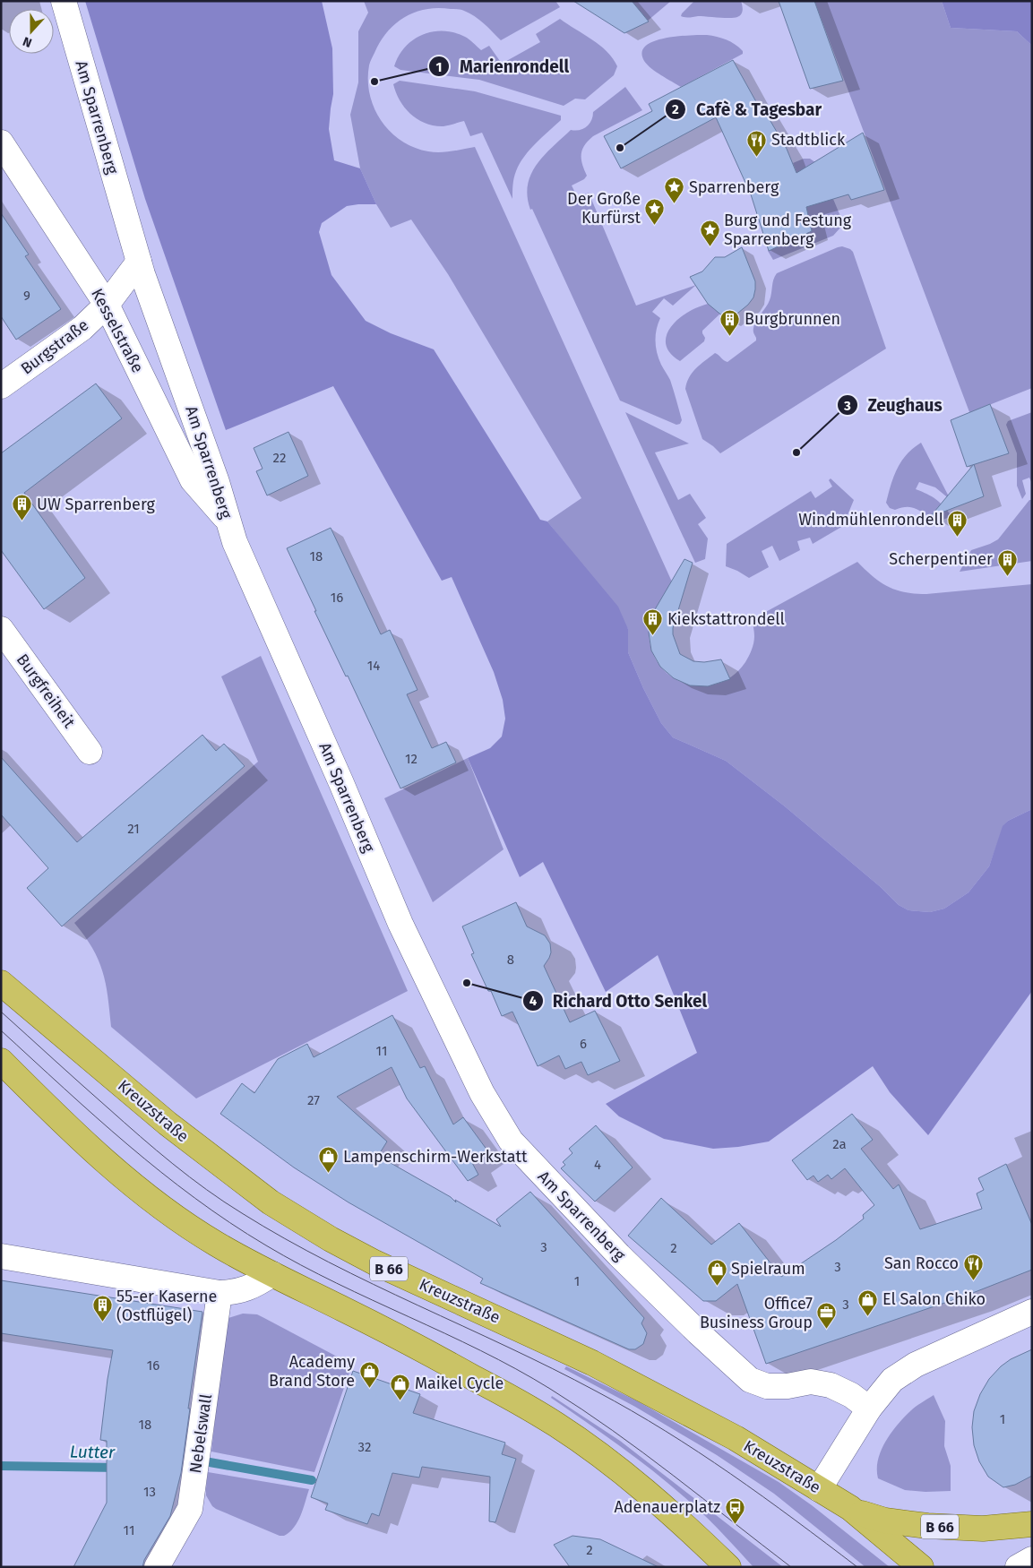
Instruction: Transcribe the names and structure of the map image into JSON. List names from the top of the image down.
{
  "streets": {
    "main road": ["Kreuzstraße", "B 66"],
    "street": [
      "Am Sparrenberg",
      "Kesselstraße",
      "Burgstraße",
      "Burgfreiheit",
      "Nebelswall"
    ]
  },
  "crossings": [
    ["Am Sparrenberg", "Kesselstraße"],
    ["Am Sparrenberg", "Burgstraße"],
    ["Kesselstraße", "Burgstraße"],
    ["Kreuzstraße", "B 66"]
  ],
  "water": ["Lutter"],
  "places": {
    "other": [
      "Marienrondell",
      "Cafè & Tagesbar",
      "Zeughaus",
      "Richard Otto Senkel"
    ],
    "restaurant": ["Stadtblick", "San Rocco"],
    "place": ["Sparrenberg", "Der Große Kurfürst", "Burg und Festung Sparrenberg"],
    "building": [
      "Burgbrunnen",
      "UW Sparrenberg",
      "Windmühlenrondell",
      "Scherpentiner",
      "Kiekstattrondell",
      "55-er Kaserne (Ostflügel)"
    ],
    "shop": [
      "Lampenschirm-Werkstatt",
      "Spielraum",
      "El Salon Chiko",
      "Academy Brand Store",
      "Maikel Cycle"
    ],
    "office": ["Office7 Business Group"],
    "bus stop": ["Adenauerplatz"]
  },
  "house_numbers": [
    "9",
    "22",
    "18",
    "16",
    "14",
    "12",
    "21",
    "8",
    "6",
    "11",
    "27",
    "2a",
    "4",
    "3",
    "2",
    "3",
    "1",
    "3",
    "16",
    "1",
    "18",
    "32",
    "13",
    "11",
    "2"
  ],
  "north": "bottom"
}
